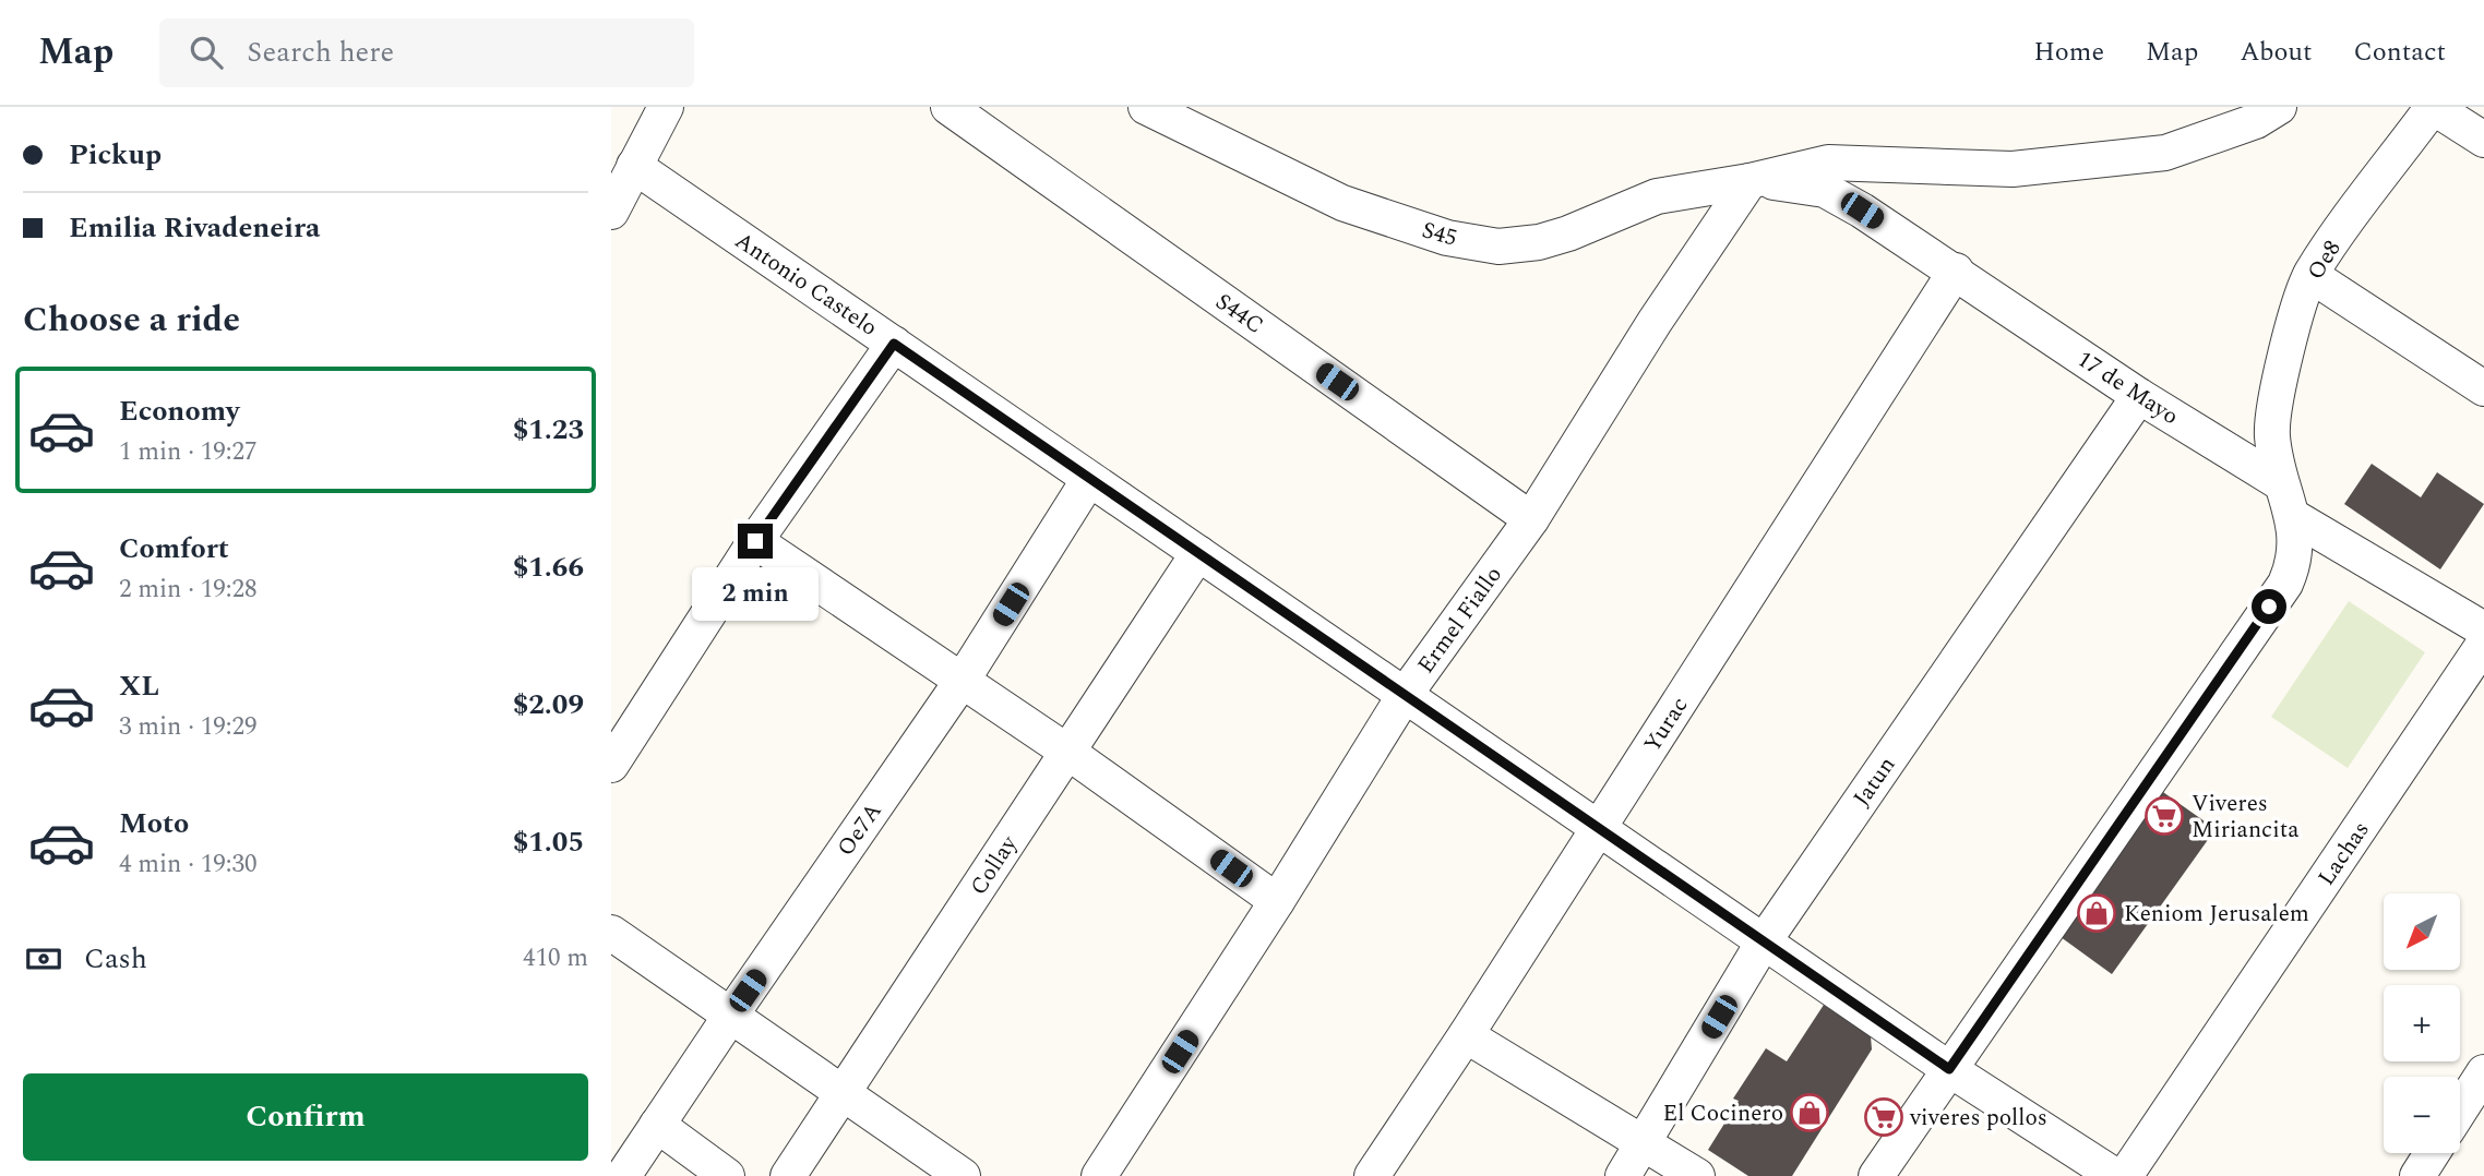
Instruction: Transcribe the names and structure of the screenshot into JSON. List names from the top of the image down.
{
  "streets": {
    "street": [
      "S45",
      "Oe8",
      "Antonio Castelo",
      "S44C",
      "17 de Mayo",
      "Ermel Fiallo",
      "Yurac",
      "Jatun",
      "Oe7A",
      "Lachas",
      "Collay"
    ]
  },
  "crossings": [
    ["S45", "17 de Mayo"],
    ["S45", "Ermel Fiallo"],
    ["Oe8", "17 de Mayo"],
    ["Antonio Castelo", "Ermel Fiallo"],
    ["Antonio Castelo", "Yurac"],
    ["Antonio Castelo", "Jatun"],
    ["Antonio Castelo", "Oe7A"],
    ["Antonio Castelo", "Collay"],
    ["S44C", "Ermel Fiallo"],
    ["17 de Mayo", "Ermel Fiallo"],
    ["17 de Mayo", "Yurac"],
    ["17 de Mayo", "Jatun"]
  ],
  "places": {
    "supermarket": ["Viveres Miriancita", "viveres pollos"],
    "shop": ["Keniom Jerusalem", "El Cocinero"]
  },
  "north": "bottom left",
  "page": {
    "header": "Map",
    "search": "Search here",
    "nav": [
      "Home",
      "Map",
      "About",
      "Contact"
    ],
    "banner": ["Pickup", "Emilia Rivadeneira"],
    "heading": "Choose a ride",
    "list": [
      {
        "name": "Economy",
        "note": "1 min · 19:27",
        "value": "$1.23"
      },
      {
        "name": "Comfort",
        "note": "2 min · 19:28",
        "value": "$1.66"
      },
      {
        "name": "XL",
        "note": "3 min · 19:29",
        "value": "$2.09"
      },
      {
        "name": "Moto",
        "note": "4 min · 19:30",
        "value": "$1.05"
      }
    ],
    "bubble": "2 min",
    "map_buttons": ["+", "−"],
    "pay": ["Cash", "410 m"],
    "buttons": "Confirm"
  }
}
